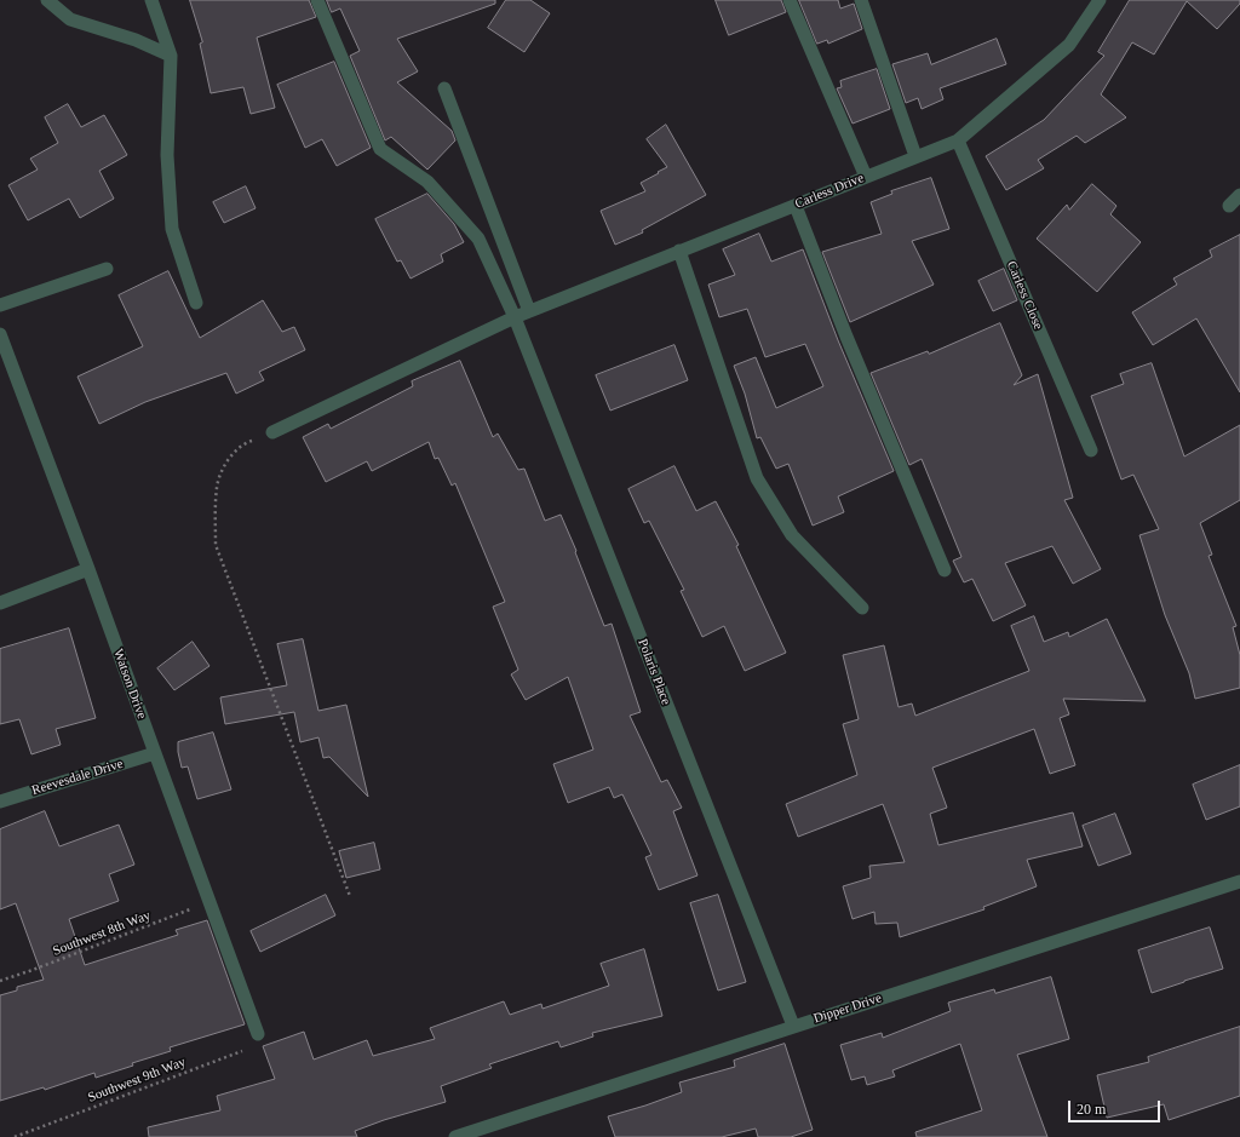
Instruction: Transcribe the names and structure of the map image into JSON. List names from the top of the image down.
{
  "streets": {
    "street": [
      "Carless Drive",
      "Carless Close",
      "Polaris Place",
      "Watson Drive",
      "Reevesdale Drive",
      "Dipper Drive"
    ],
    "path": ["Southwest 8th Way", "Southwest 9th Way"]
  },
  "crossings": [
    ["Carless Drive", "Carless Close"],
    ["Carless Drive", "Polaris Place"],
    ["Polaris Place", "Dipper Drive"],
    ["Watson Drive", "Reevesdale Drive"],
    ["Watson Drive", "Southwest 8th Way"],
    ["Watson Drive", "Southwest 9th Way"]
  ],
  "scale_bar": "20 m"
}
